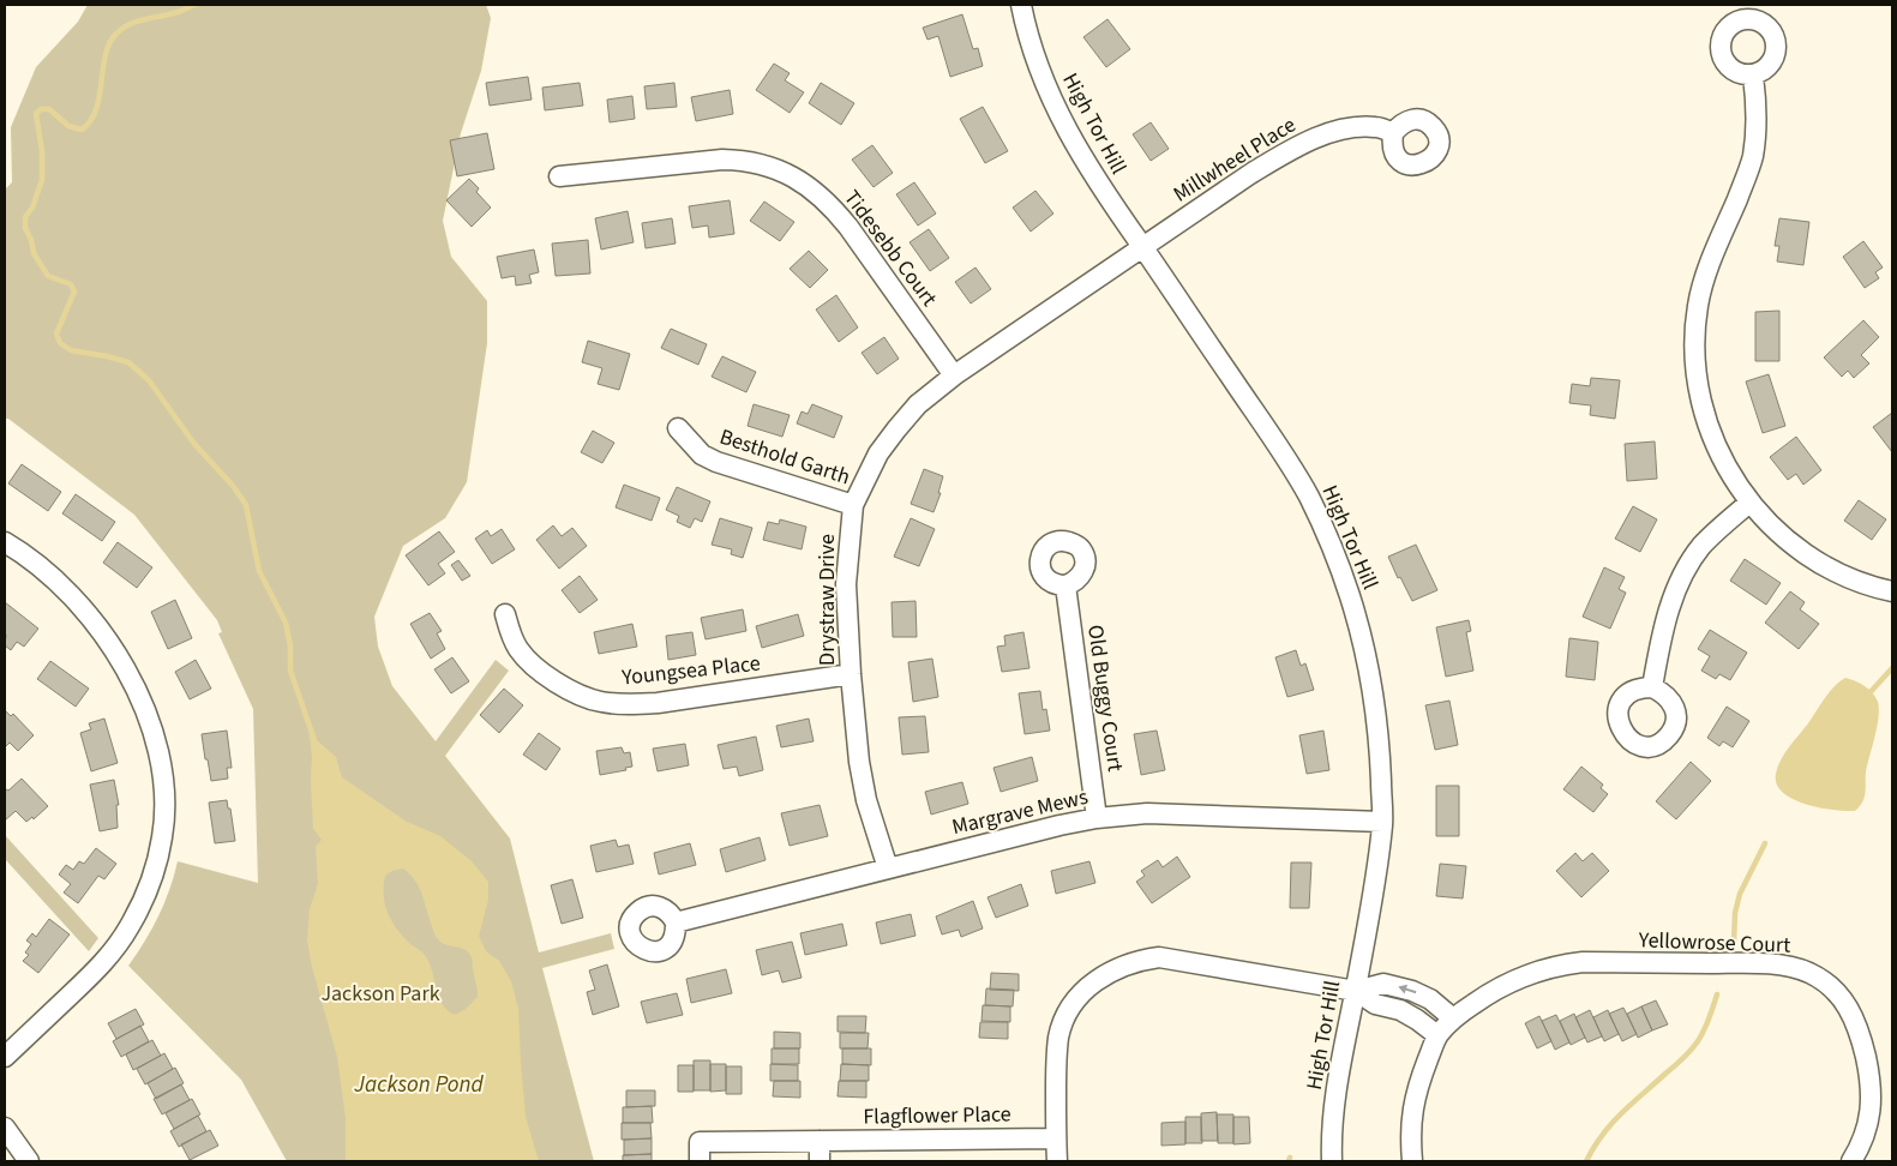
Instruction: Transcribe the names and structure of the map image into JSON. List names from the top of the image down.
{
  "streets": {
    "street": [
      "High Tor Hill",
      "Millwheel Place",
      "Tidesebb Court",
      "Besthold Garth",
      "Drystraw Drive",
      "Youngsea Place",
      "Old Buggy Court",
      "Margrave Mews",
      "Yellowrose Court",
      "Flagflower Place"
    ]
  },
  "crossings": [
    ["High Tor Hill", "Millwheel Place"],
    ["High Tor Hill", "Drystraw Drive"],
    ["High Tor Hill", "Margrave Mews"],
    ["Millwheel Place", "Drystraw Drive"],
    ["Tidesebb Court", "Drystraw Drive"],
    ["Besthold Garth", "Drystraw Drive"],
    ["Drystraw Drive", "Youngsea Place"],
    ["Drystraw Drive", "Margrave Mews"],
    ["Old Buggy Court", "Margrave Mews"]
  ],
  "water": ["Jackson Pond"],
  "parks": ["Jackson Park"]
}
